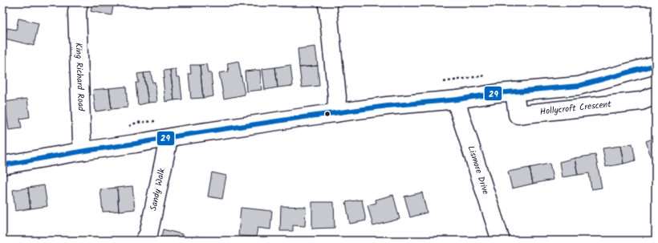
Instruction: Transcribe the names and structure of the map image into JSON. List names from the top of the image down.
{
  "streets": {
    "street": [
      "King Richard Road",
      "Hollycroft Crescent",
      "Lismore Drive",
      "Sandy Walk"
    ]
  },
  "lines": ["transit line 29"]
}
